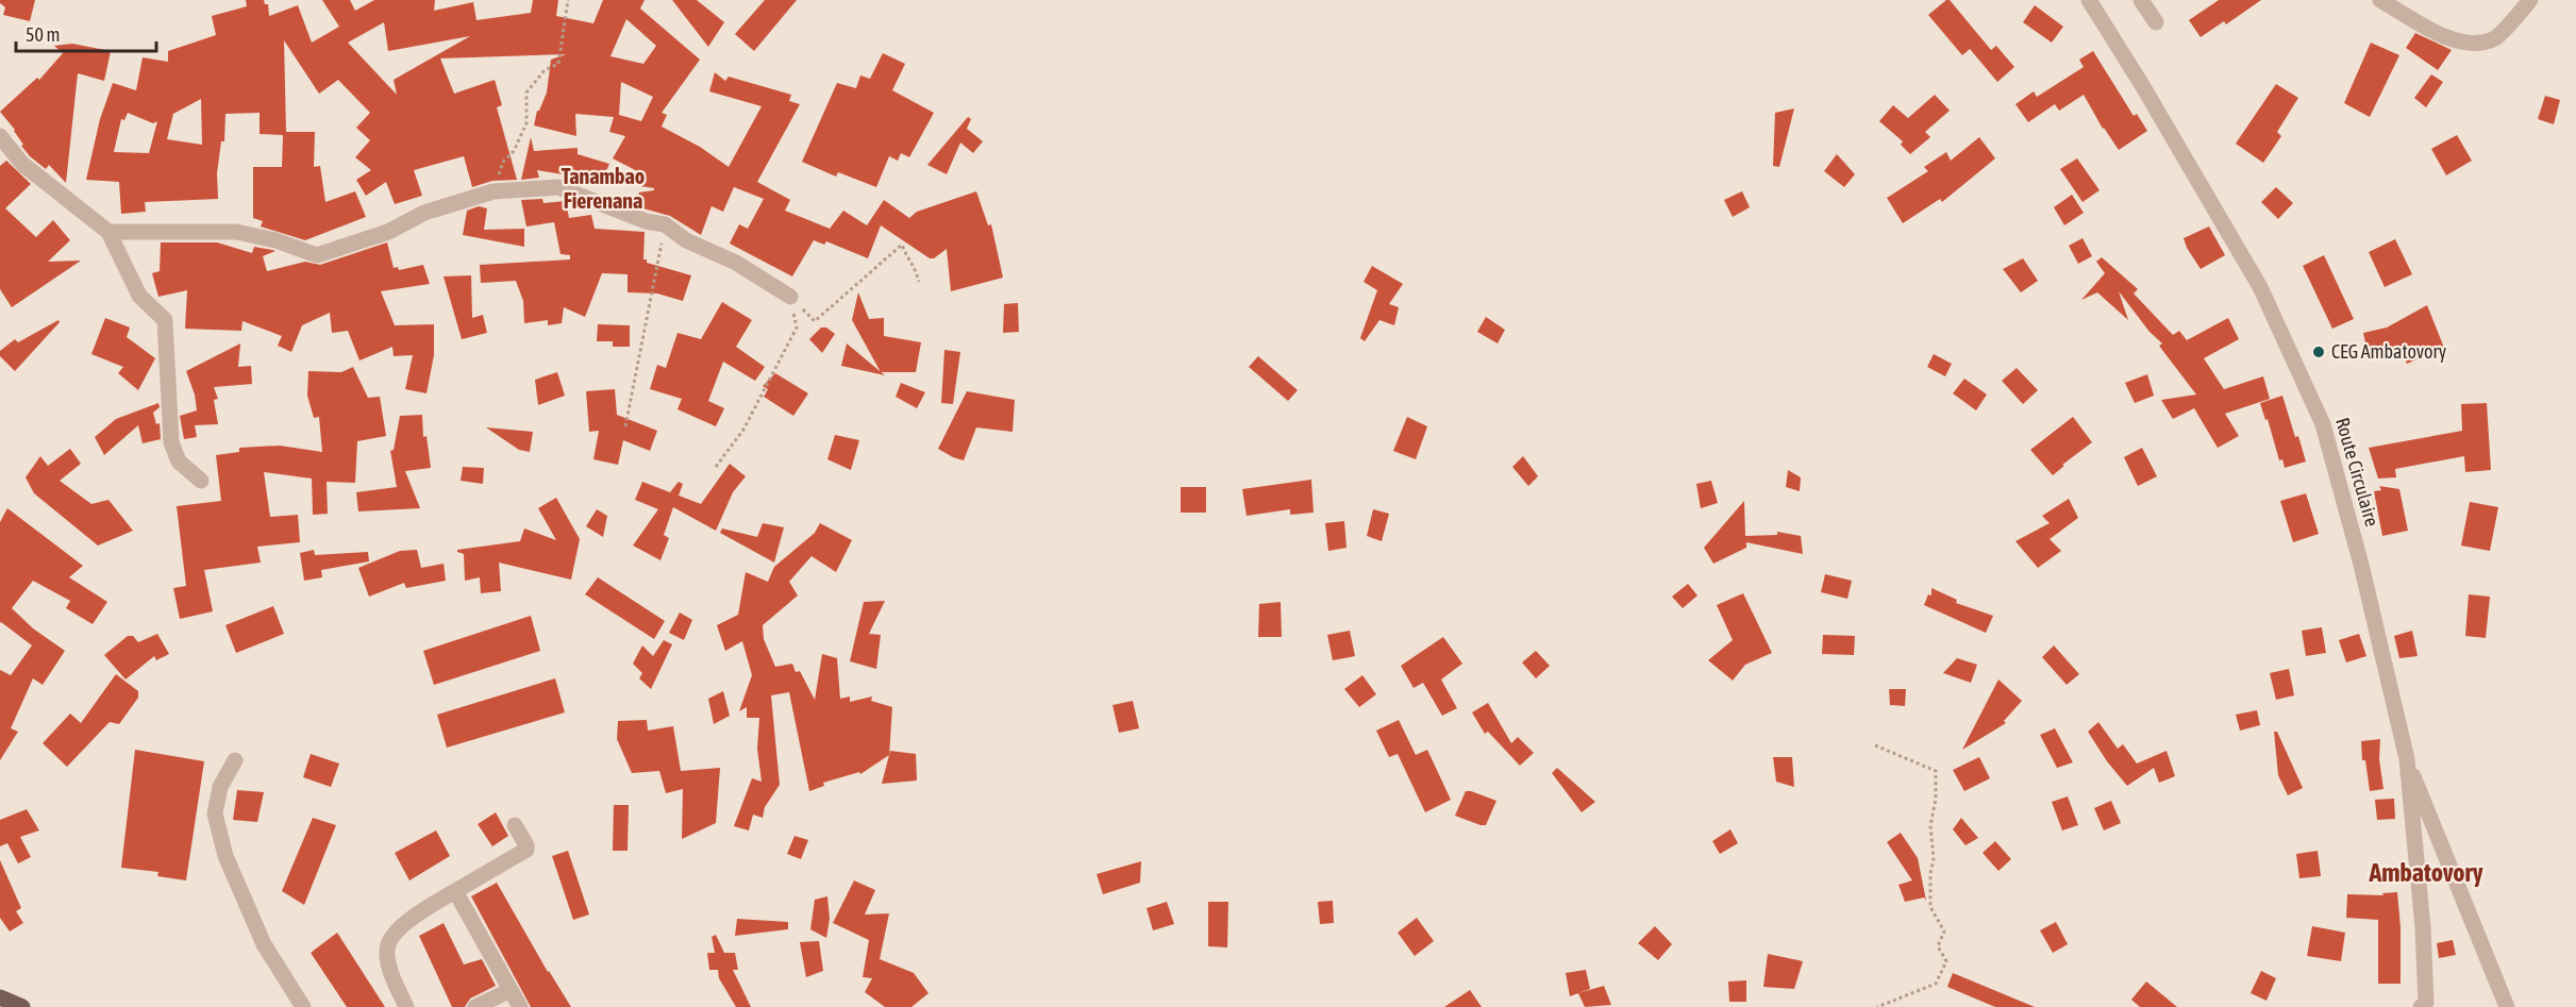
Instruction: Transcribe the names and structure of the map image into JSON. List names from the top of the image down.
{
  "streets": {
    "street": ["Route Circulaire"]
  },
  "districts": ["Tanambao Fierenana", "Ambatovory"],
  "places": ["CEG Ambatovory"],
  "scale_bar": "50 m"
}
